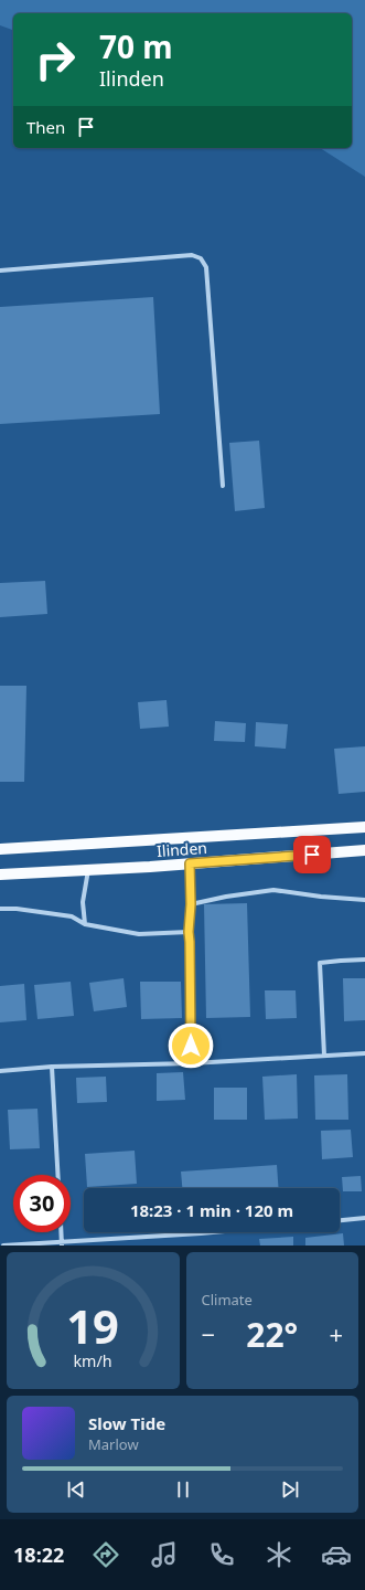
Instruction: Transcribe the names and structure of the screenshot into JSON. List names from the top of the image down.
{
  "streets": {
    "main road": ["Ilinden"]
  },
  "page": {
    "turn": ["70 m", "Ilinden"],
    "then": "Then",
    "limit": "30",
    "trip": "18:23 · 1 min · 120 m",
    "tile": "Climate",
    "heat": ["−", "22°", "+"],
    "song": ["Slow Tide", "Marlow"],
    "tabs": "18:22",
    "gauge": ["19", "km/h"]
  }
}
